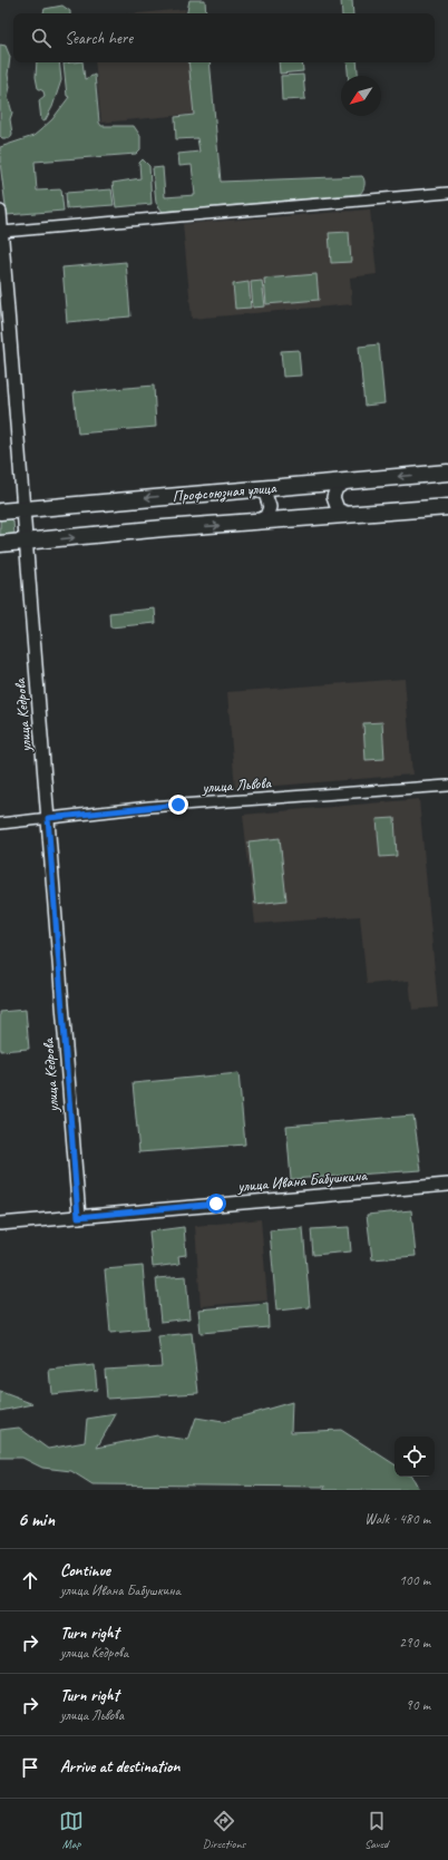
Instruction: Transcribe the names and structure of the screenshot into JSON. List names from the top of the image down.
{
  "streets": {
    "main road": ["Профсоюзная улица"],
    "street": ["улица Кедрова", "улица Львова", "улица Ивана Бабушкина"]
  },
  "crossings": [
    ["Профсоюзная улица", "улица Кедрова"],
    ["улица Кедрова", "улица Львова"],
    ["улица Кедрова", "улица Ивана Бабушкина"]
  ],
  "north": "bottom left",
  "page": {
    "search": "Search here",
    "heading": ["6 min", "Walk · 480 m"],
    "list": [
      ["Continue", "улица Ивана Бабушкина", "100 m"],
      ["Turn right", "улица Кедрова", "290 m"],
      ["Turn right", "улица Львова", "90 m"],
      "Arrive at destination"
    ],
    "nav": ["Map", "Directions", "Saved"]
  }
}
